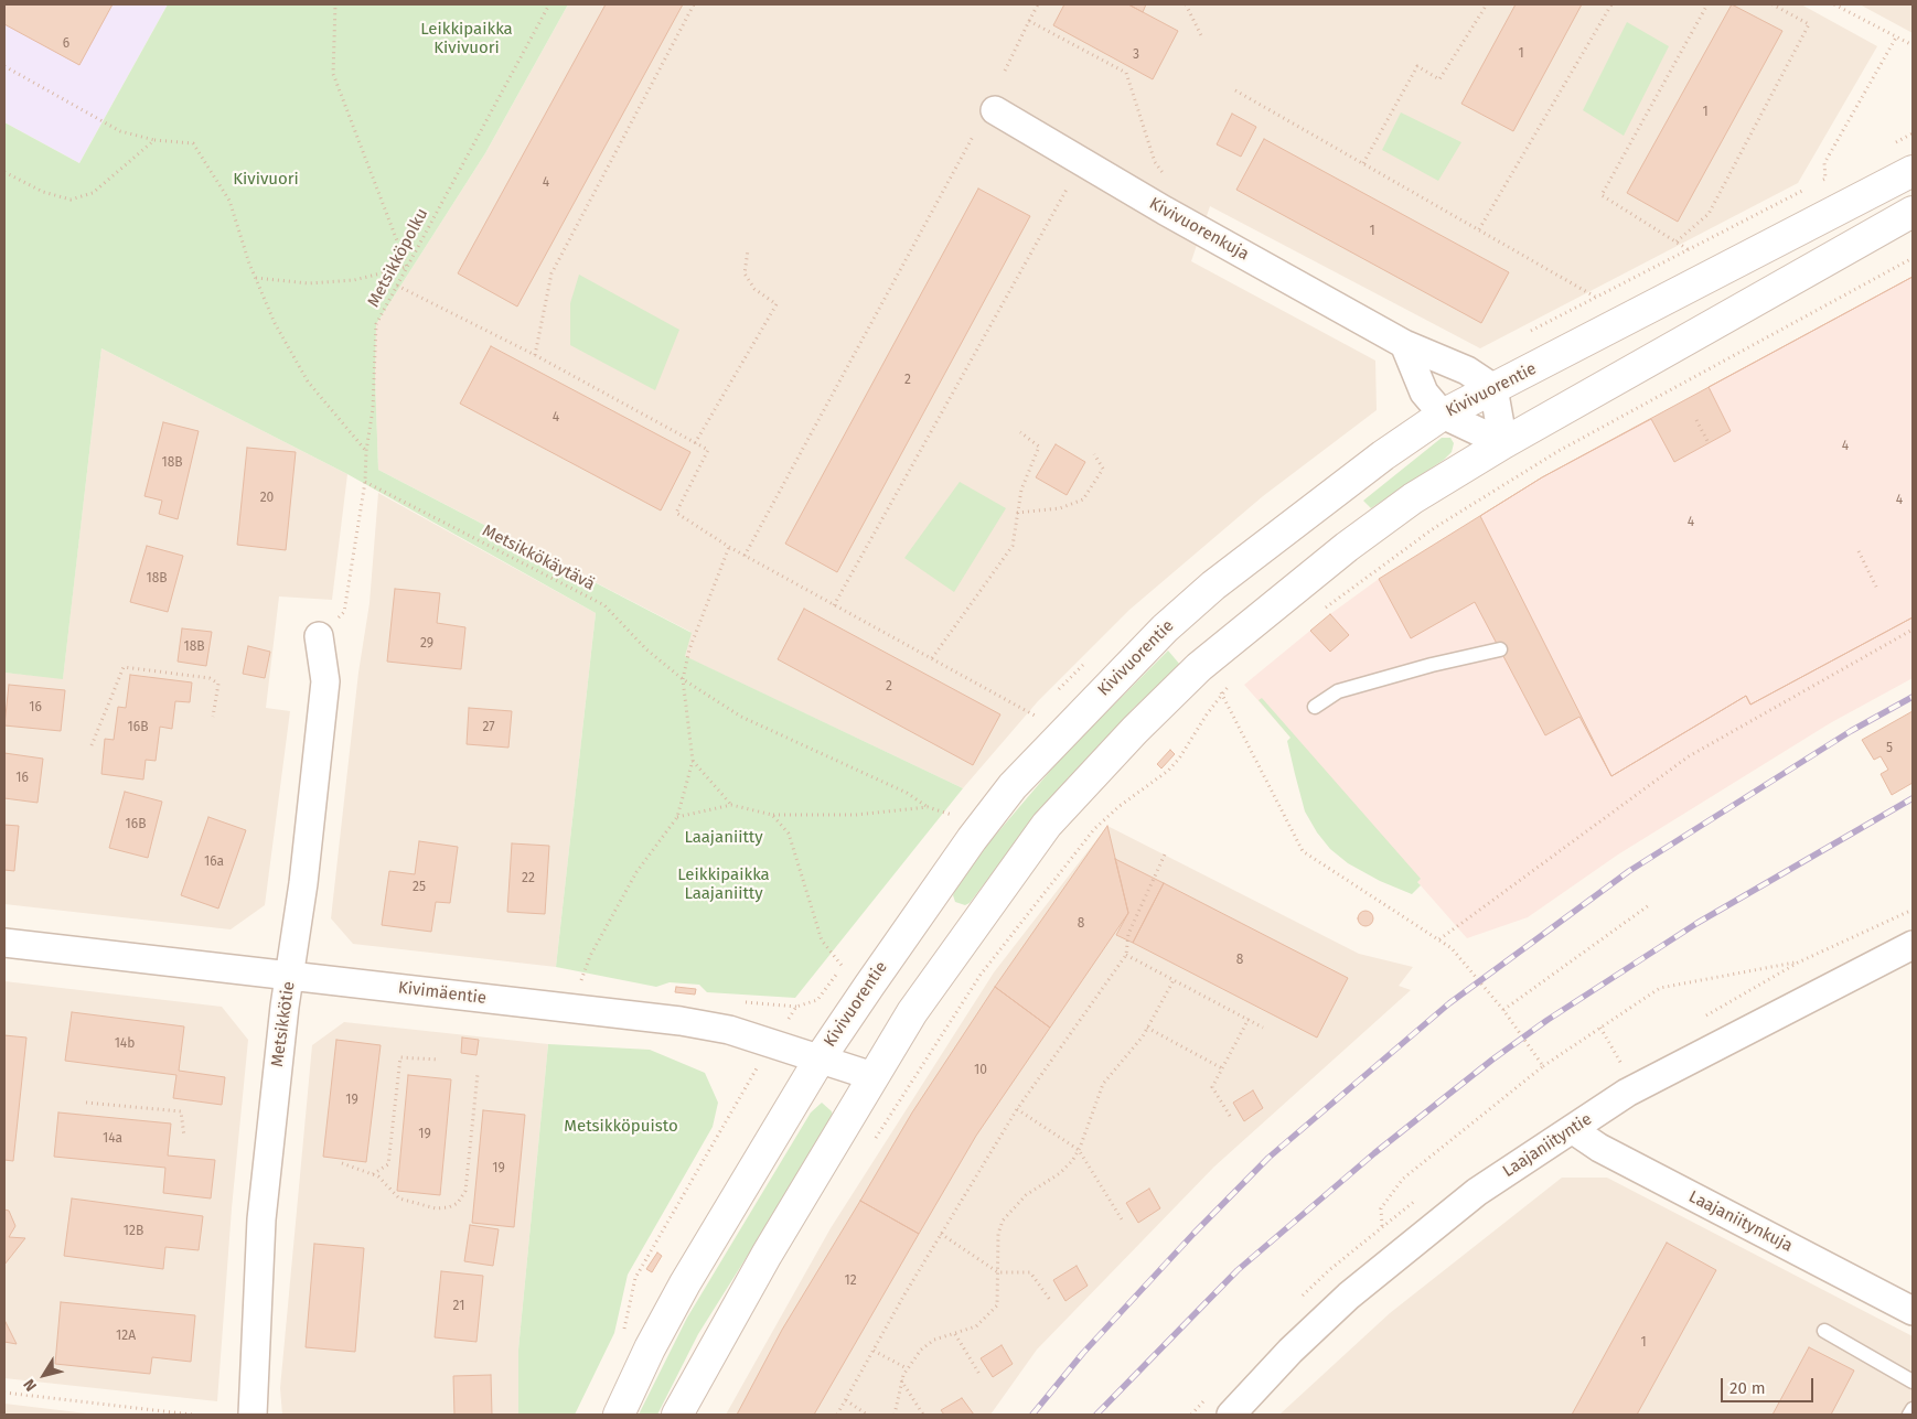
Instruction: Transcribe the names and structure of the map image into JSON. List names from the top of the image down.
{
  "streets": {
    "street": [
      "Kivivuorenkuja",
      "Kivivuorentie",
      "Kivimäentie",
      "Metsikkötie",
      "Laajaniityntie",
      "Laajaniitynkuja"
    ],
    "path": ["Metsikköpolku", "Metsikkökäytävä"]
  },
  "crossings": [
    ["Kivivuorenkuja", "Kivivuorentie"],
    ["Metsikköpolku", "Metsikkökäytävä"],
    ["Metsikköpolku", "Metsikkötie"],
    ["Kivivuorentie", "Kivimäentie"],
    ["Kivimäentie", "Metsikkötie"],
    ["Laajaniityntie", "Laajaniitynkuja"]
  ],
  "parks": [
    "Leikkipaikka Kivivuori",
    "Kivivuori",
    "Laajaniitty",
    "Leikkipaikka Laajaniitty",
    "Metsikköpuisto"
  ],
  "house_numbers": [
    "6",
    "1",
    "3",
    "1",
    "4",
    "1",
    "2",
    "4",
    "4",
    "18B",
    "20",
    "4",
    "4",
    "18B",
    "29",
    "18B",
    "2",
    "16",
    "16B",
    "27",
    "5",
    "16",
    "16B",
    "16a",
    "22",
    "25",
    "8",
    "8",
    "14b",
    "10",
    "19",
    "19",
    "14a",
    "19",
    "12B",
    "12",
    "21",
    "12A",
    "1"
  ],
  "scale_bar": "20 m",
  "north": "bottom left"
}
